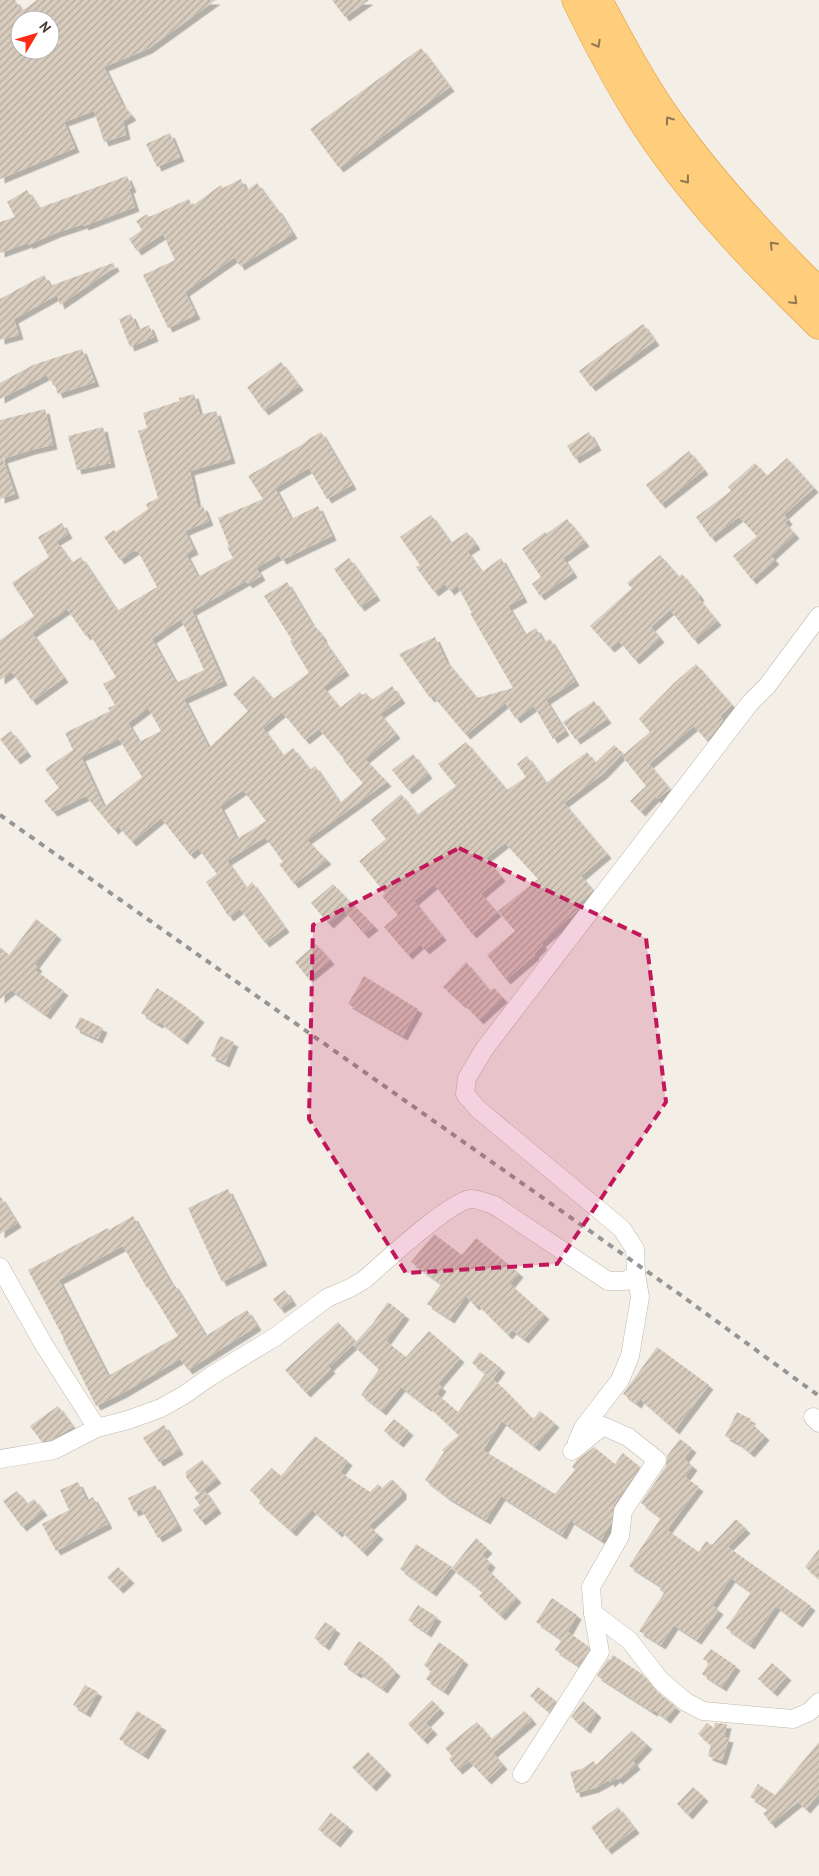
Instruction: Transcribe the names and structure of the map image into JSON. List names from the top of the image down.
{
  "north": "top right"
}
